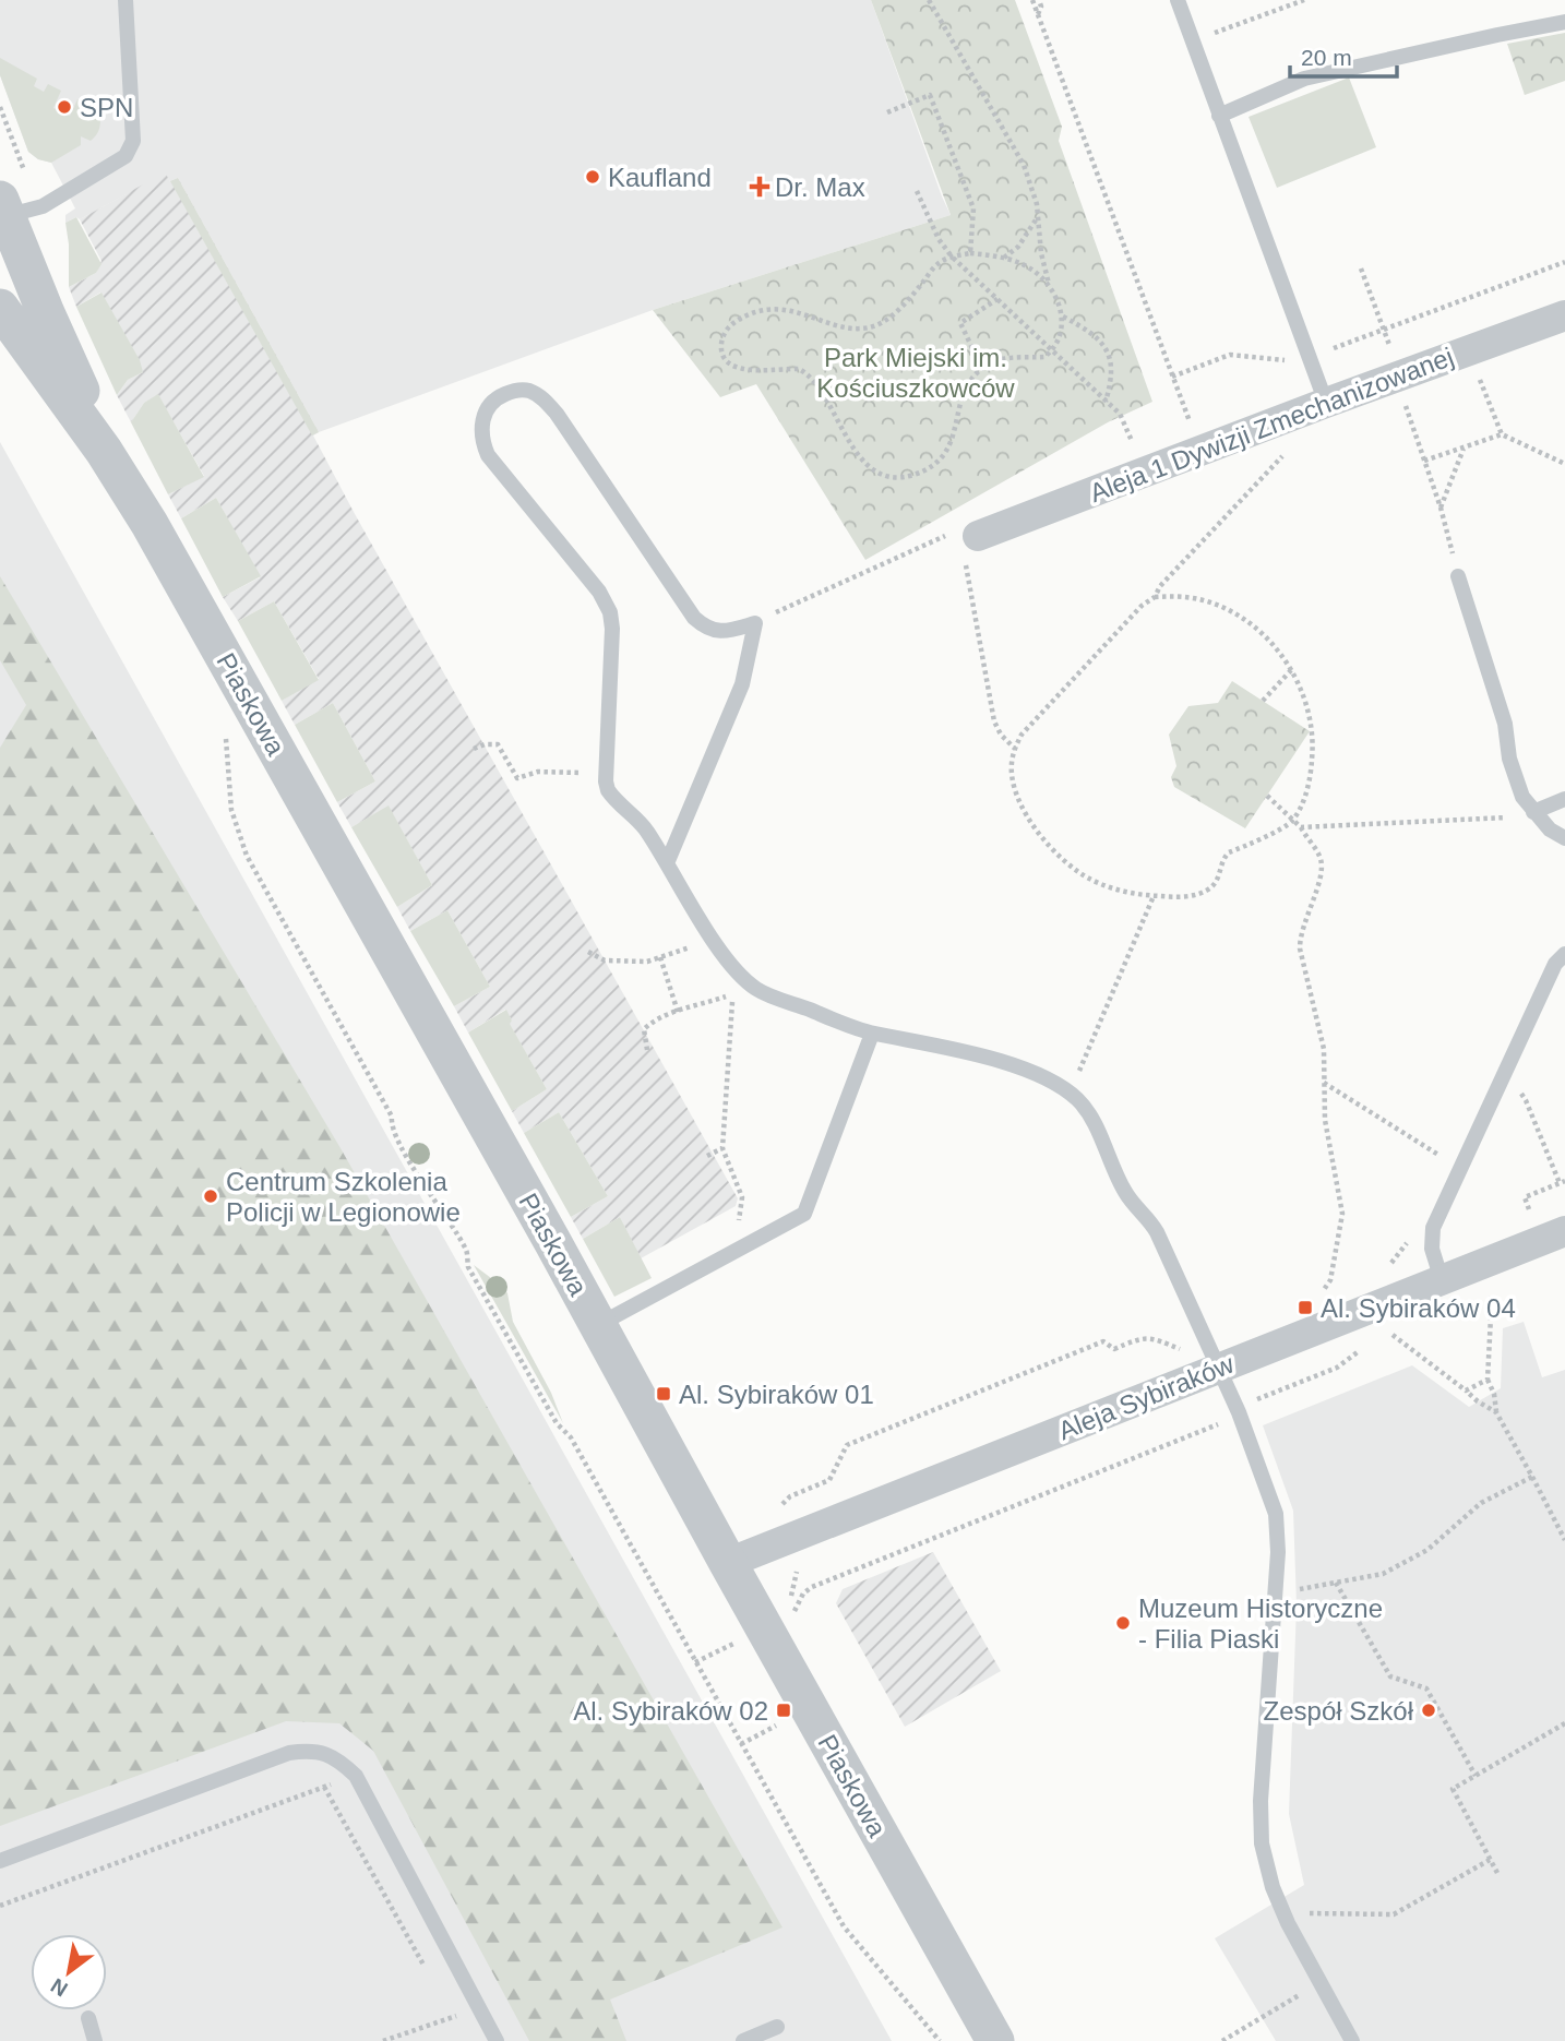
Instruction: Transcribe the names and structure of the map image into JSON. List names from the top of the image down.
{
  "streets": {
    "street": ["Aleja 1 Dywizji Zmechanizowanej", "Piaskowa", "Aleja Sybiraków"]
  },
  "crossings": [
    ["Piaskowa", "Aleja Sybiraków"]
  ],
  "parks": ["Park Miejski im. Kościuszkowców"],
  "places": {
    "other": [
      "SPN",
      "Kaufland",
      "Centrum Szkolenia Policji w Legionowie",
      "Muzeum Historyczne - Filia Piaski",
      "Zespół Szkół"
    ],
    "health": ["Dr. Max"],
    "transit": ["Al. Sybiraków 04", "Al. Sybiraków 01", "Al. Sybiraków 02"]
  },
  "scale_bar": "20 m",
  "north": "bottom left"
}
